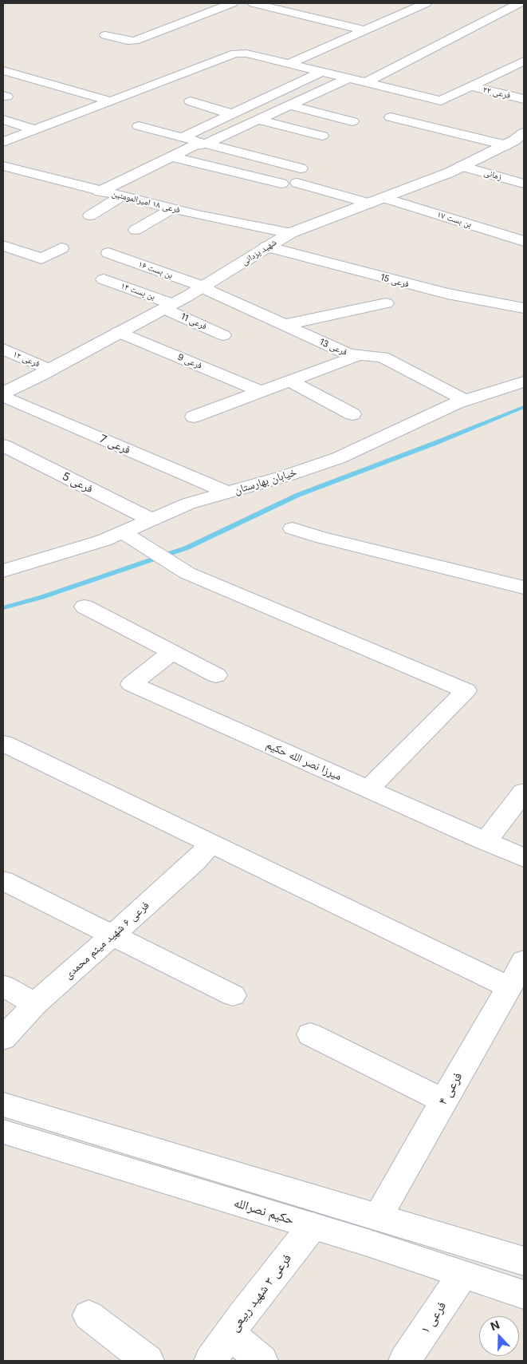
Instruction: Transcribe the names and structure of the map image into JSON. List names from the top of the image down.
{
  "streets": {
    "street": [
      "فرعی ۲۲",
      "زمانی",
      "فرعی ۱۸ امیرالمومنین",
      "بن بست ۱۷",
      "شهید یزدانی",
      "بن بست ۱۶",
      "فرعی 15",
      "بن بست ۱۴",
      "فرعی 11",
      "فرعی 13",
      "فرعی ۱۲",
      "فرعی 9",
      "فرعی 7",
      "خیابان بهارستان",
      "فرعی 5",
      "میرزا نصر الله حکیم",
      "فرعی ۶ شهید میثم محمدی",
      "فرعی ۴",
      "حکیم نصرالله",
      "فرعی ۳ شهید ربیعی",
      "فرعی ۱"
    ]
  },
  "crossings": [
    ["زمانی", "شهید یزدانی"],
    ["فرعی ۱۸ امیرالمومنین", "شهید یزدانی"],
    ["بن بست ۱۷", "شهید یزدانی"],
    ["شهید یزدانی", "بن بست ۱۶"],
    ["شهید یزدانی", "فرعی 15"],
    ["شهید یزدانی", "بن بست ۱۴"],
    ["شهید یزدانی", "فرعی 11"],
    ["شهید یزدانی", "فرعی 13"],
    ["شهید یزدانی", "فرعی ۱۲"],
    ["شهید یزدانی", "فرعی 9"],
    ["بن بست ۱۶", "فرعی 13"],
    ["بن بست ۱۴", "فرعی 11"],
    ["فرعی 13", "خیابان بهارستان"],
    ["فرعی 7", "خیابان بهارستان"],
    ["خیابان بهارستان", "فرعی 5"],
    ["حکیم نصرالله", "فرعی ۳ شهید ربیعی"],
    ["حکیم نصرالله", "فرعی ۱"]
  ],
  "north": "top"
}
